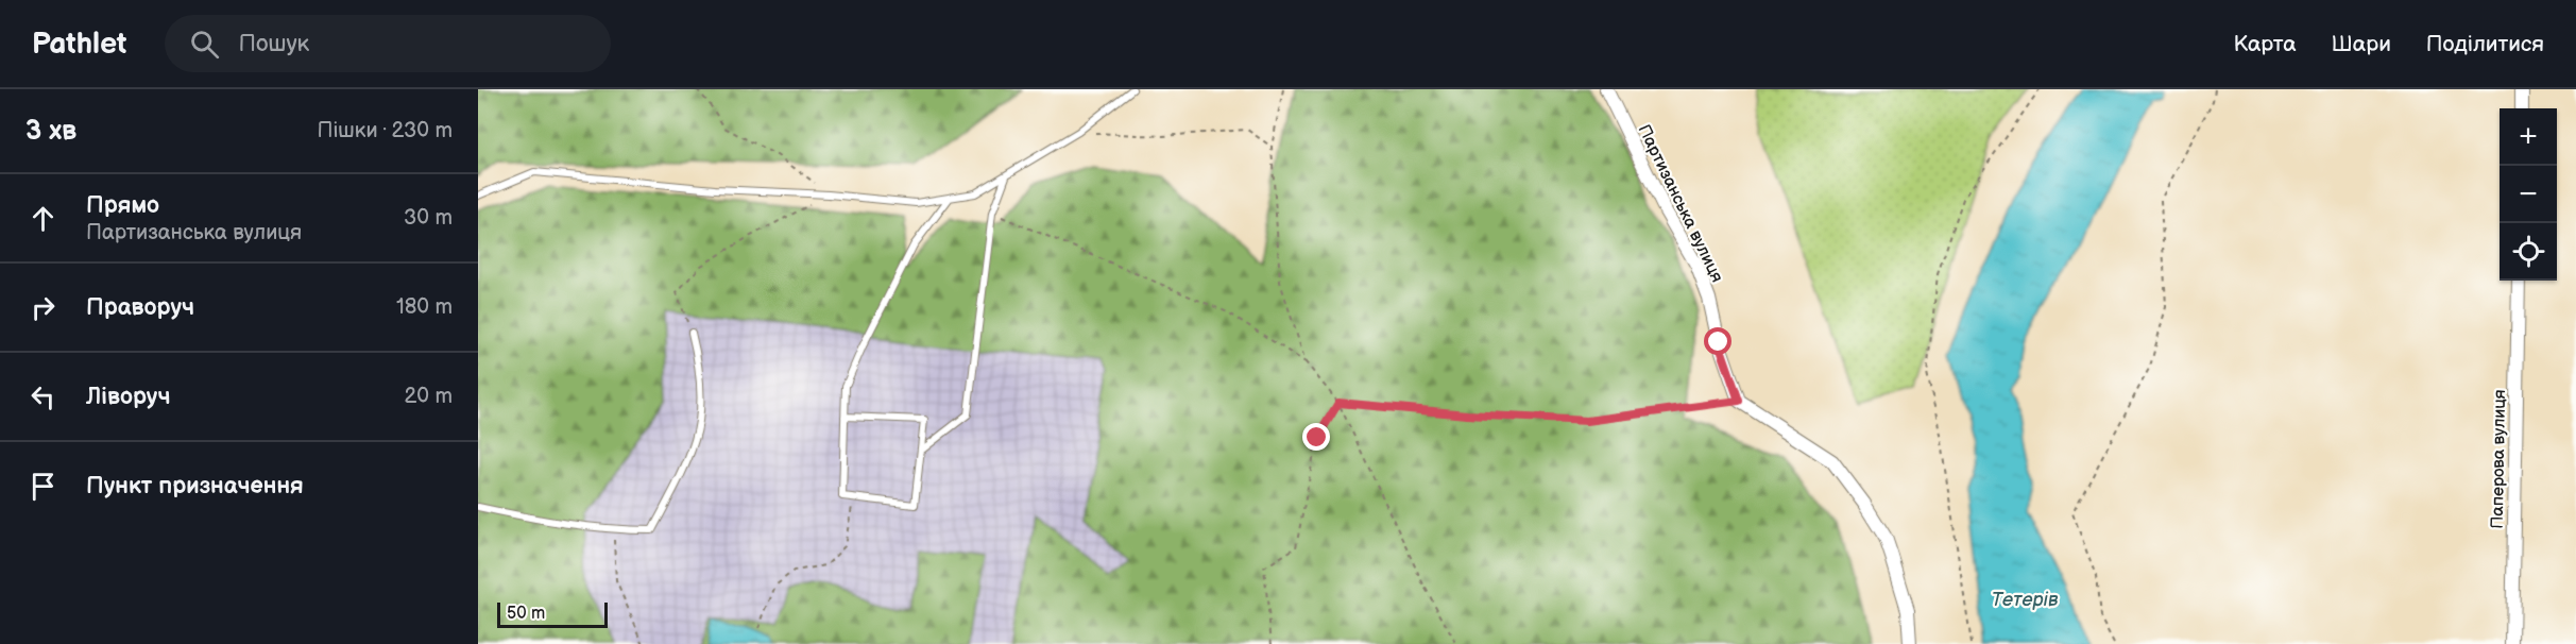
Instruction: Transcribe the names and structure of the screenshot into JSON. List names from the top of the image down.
{
  "streets": {
    "street": ["Партизанська вулиця", "Паперова вулиця"]
  },
  "water": ["Тетерів"],
  "scale_bar": "50 m",
  "page": {
    "header": "Pathlet",
    "search": "Пошук",
    "nav": ["Карта", "Шари", "Поділитися"],
    "heading": ["3 хв", "Пішки · 230 m"],
    "map_buttons": ["+", "−"],
    "list": [
      ["Прямо", "Партизанська вулиця", "30 m"],
      ["Праворуч", "180 m"],
      ["Ліворуч", "20 m"],
      "Пункт призначення"
    ],
    "scale": "50 m"
  }
}
